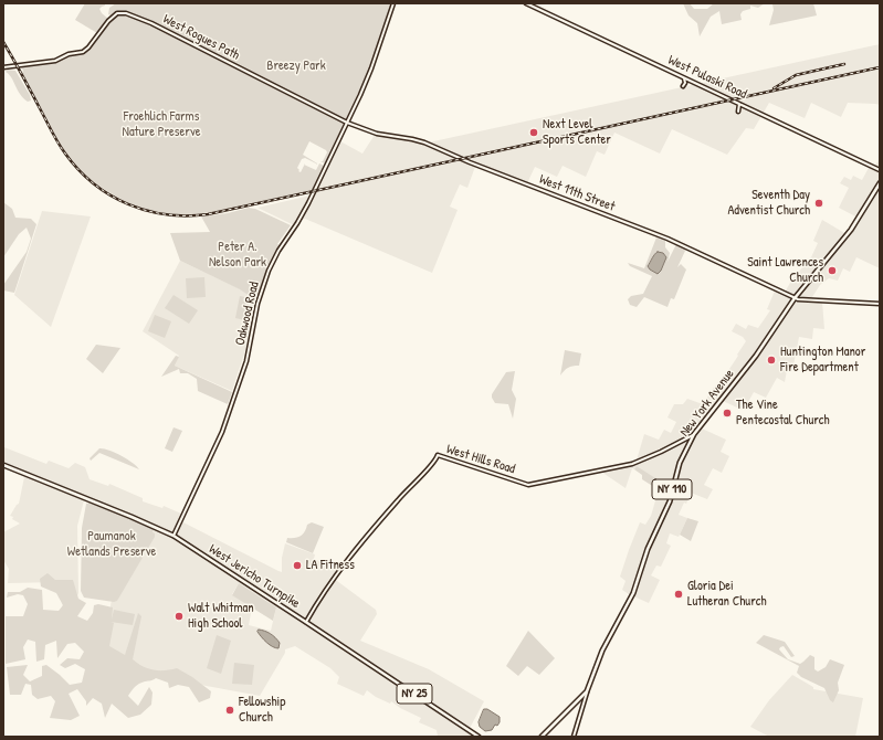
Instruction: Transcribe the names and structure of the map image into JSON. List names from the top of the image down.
{
  "streets": {
    "main road": [
      "New York Avenue",
      "NY 110",
      "West Jericho Turnpike",
      "NY 25"
    ],
    "street": [
      "West Rogues Path",
      "West Pulaski Road",
      "West 11th Street",
      "Oakwood Road",
      "West Hills Road"
    ]
  },
  "crossings": [
    ["West Rogues Path", "West 11th Street"],
    ["West Rogues Path", "Oakwood Road"],
    ["West 11th Street", "Oakwood Road"],
    ["West 11th Street", "New York Avenue"],
    ["Oakwood Road", "West Jericho Turnpike"],
    ["New York Avenue", "West Hills Road"],
    ["New York Avenue", "NY 110"],
    ["West Hills Road", "West Jericho Turnpike"]
  ],
  "parks": [
    "Breezy Park",
    "Froehlich Farms Nature Preserve",
    "Peter A. Nelson Park",
    "Paumanok Wetlands Preserve"
  ],
  "places": [
    "Next Level Sports Center",
    "Seventh Day Adventist Church",
    "Saint Lawrences Church",
    "Huntington Manor Fire Department",
    "The Vine Pentecostal Church",
    "LA Fitness",
    "Gloria Dei Lutheran Church",
    "Walt Whitman High School",
    "Fellowship Church"
  ]
}
